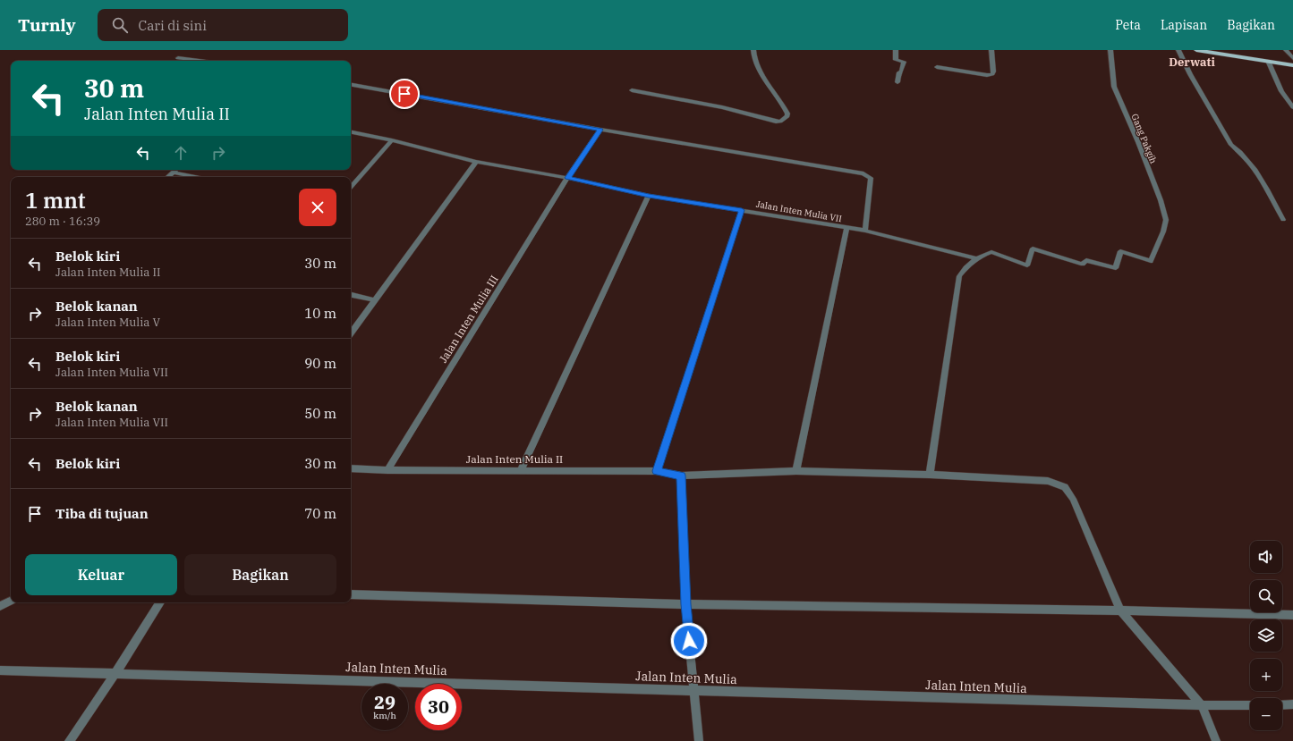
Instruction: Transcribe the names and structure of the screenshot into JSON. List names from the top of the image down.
{
  "streets": {
    "street": [
      "Gang Pakgih",
      "Jalan Inten Mulia VII",
      "Jalan Inten Mulia III",
      "Jalan Inten Mulia II",
      "Jalan Inten Mulia"
    ]
  },
  "crossings": [
    ["Gang Pakgih", "Jalan Inten Mulia VII"],
    ["Jalan Inten Mulia VII", "Jalan Inten Mulia III"],
    ["Jalan Inten Mulia III", "Jalan Inten Mulia II"],
    ["Jalan Inten Mulia II", "Jalan Inten Mulia"]
  ],
  "districts": ["Derwati"],
  "page": {
    "header": "Turnly",
    "search": "Cari di sini",
    "nav": ["Peta", "Lapisan", "Bagikan"],
    "turn": ["30 m", "Jalan Inten Mulia II"],
    "heading": ["1 mnt", "280 m · 16:39"],
    "list": [
      {
        "name": "Belok kiri",
        "note": "Jalan Inten Mulia II",
        "value": "30 m"
      },
      {
        "name": "Belok kanan",
        "note": "Jalan Inten Mulia V",
        "value": "10 m"
      },
      {
        "name": "Belok kiri",
        "note": "Jalan Inten Mulia VII",
        "value": "90 m"
      },
      {
        "name": "Belok kanan",
        "note": "Jalan Inten Mulia VII",
        "value": "50 m"
      },
      {
        "name": "Belok kiri",
        "value": "30 m"
      },
      {
        "name": "Tiba di tujuan",
        "value": "70 m"
      }
    ],
    "map_buttons": ["+", "−"],
    "buttons": ["Keluar", "Bagikan"],
    "speed": "29 km/h",
    "limit": "30"
  }
}
